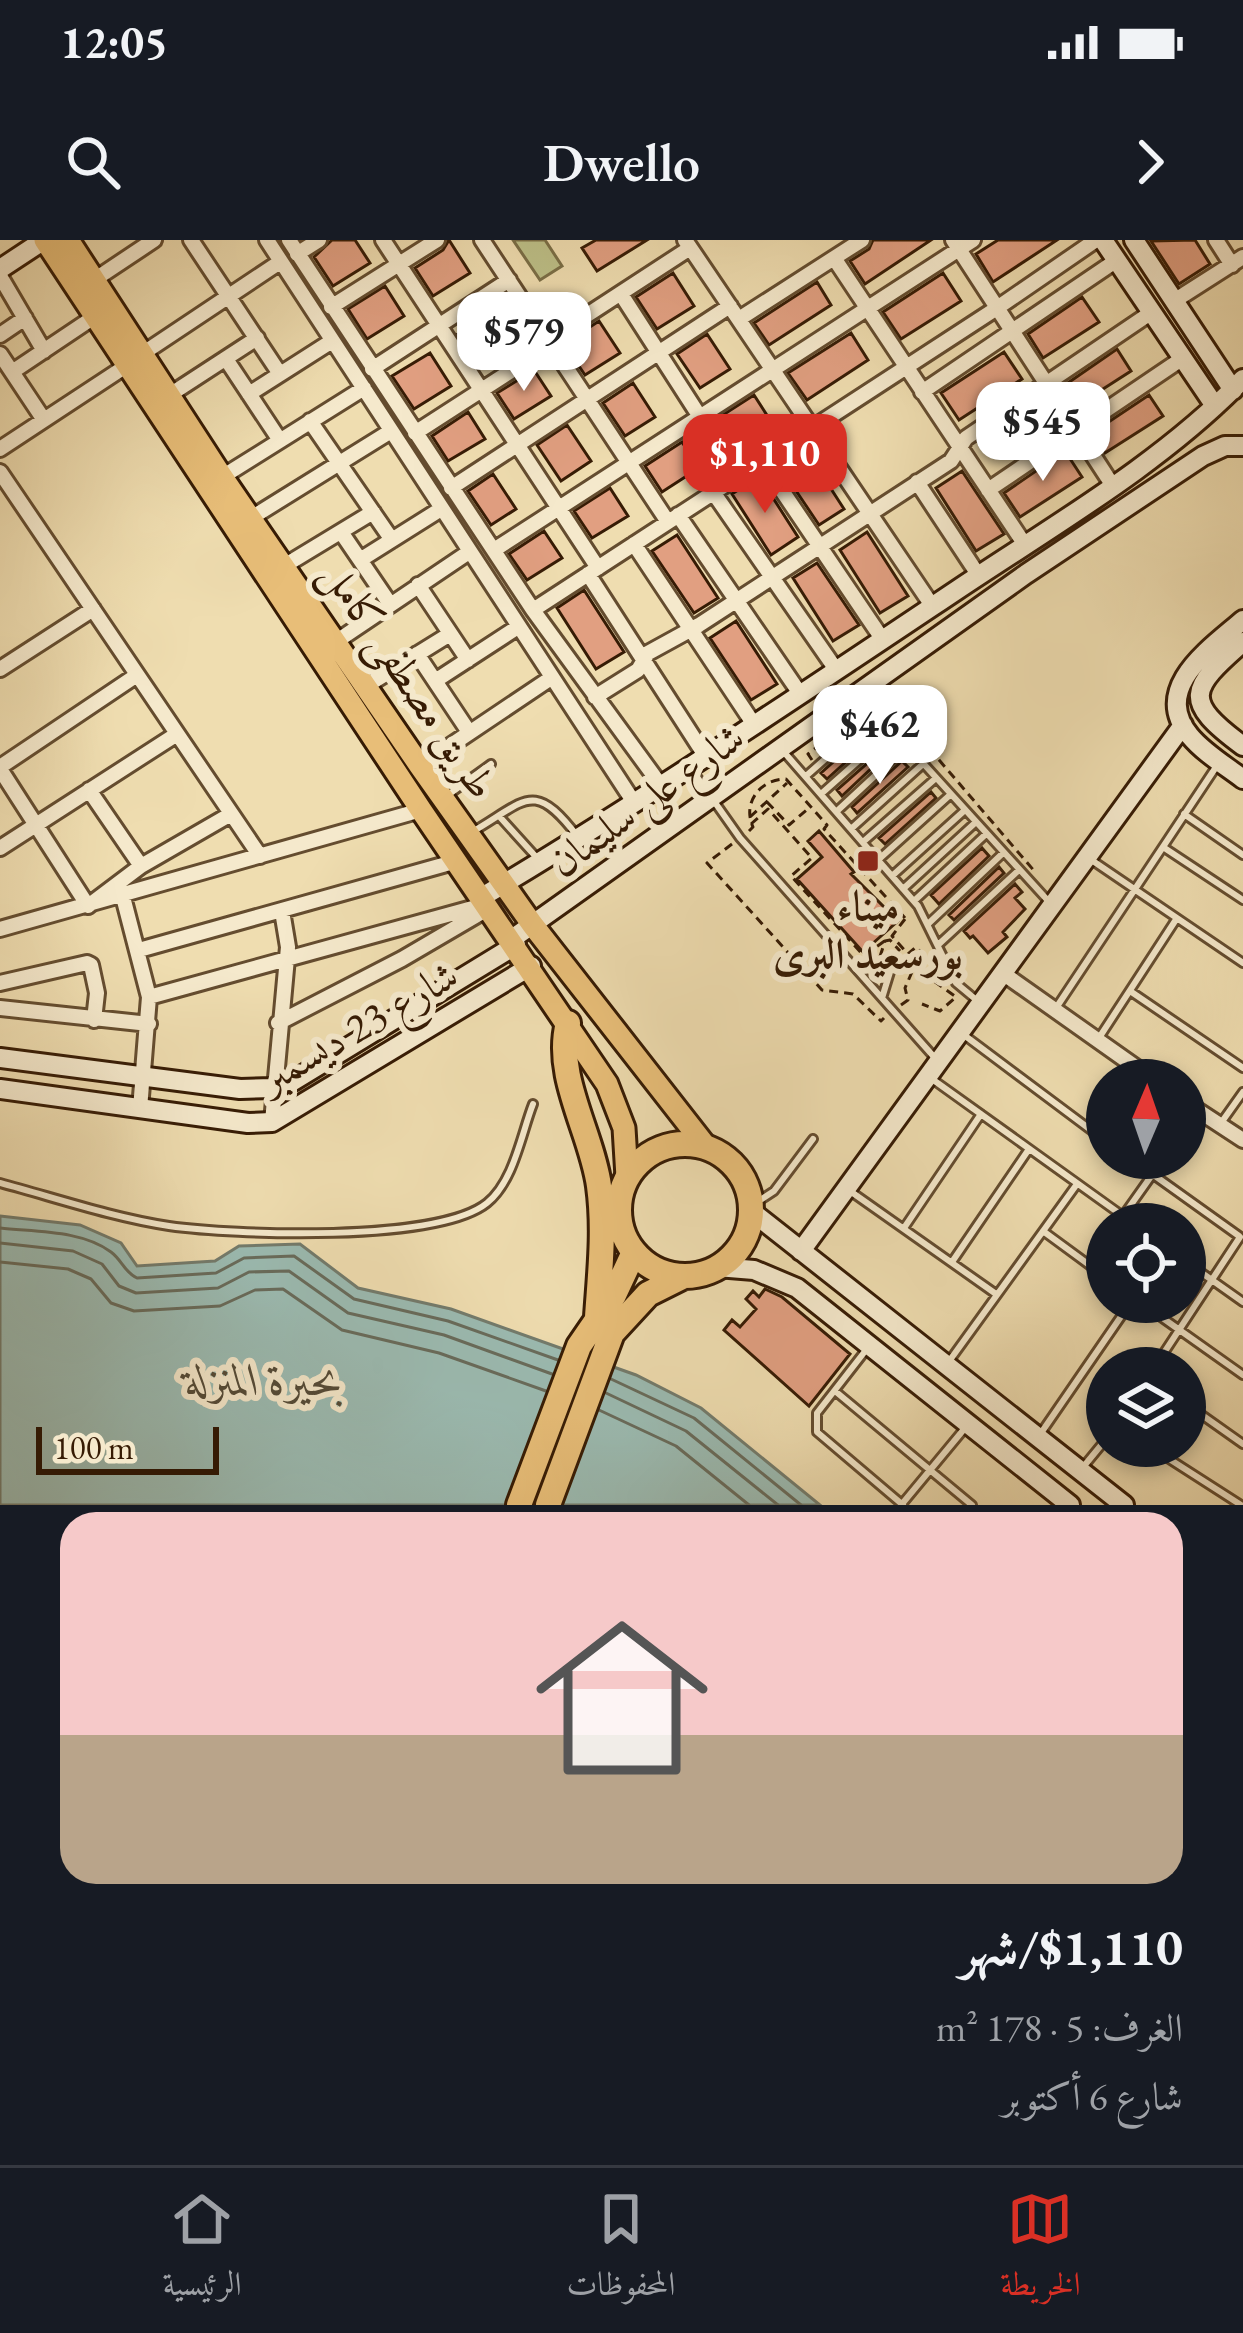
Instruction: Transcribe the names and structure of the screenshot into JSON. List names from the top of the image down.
{
  "streets": {
    "main road": ["طريق مصطفى كامل"],
    "street": ["شارع على سليمان", "شارع 23 ديسمبر"]
  },
  "crossings": [
    ["طريق مصطفى كامل", "شارع على سليمان"],
    ["طريق مصطفى كامل", "شارع 23 ديسمبر"],
    ["شارع على سليمان", "شارع 23 ديسمبر"]
  ],
  "water": ["بحيرة المنزلة"],
  "places": {
    "transit": ["ميناء بورسعيد البرى"]
  },
  "scale_bar": "100 m",
  "north": "top",
  "page": {
    "status": "12:05",
    "header": "Dwello",
    "price": [
      "$579",
      "$545",
      "$1,110",
      "$462"
    ],
    "scale": "100 m",
    "list": [
      {
        "name": "$1,110/شهر",
        "note": "الغرف: 5 · 178 m² · شارع 6 أكتوبر"
      }
    ],
    "tabs": ["الخريطة", "المحفوظات", "الرئيسية"]
  }
}
